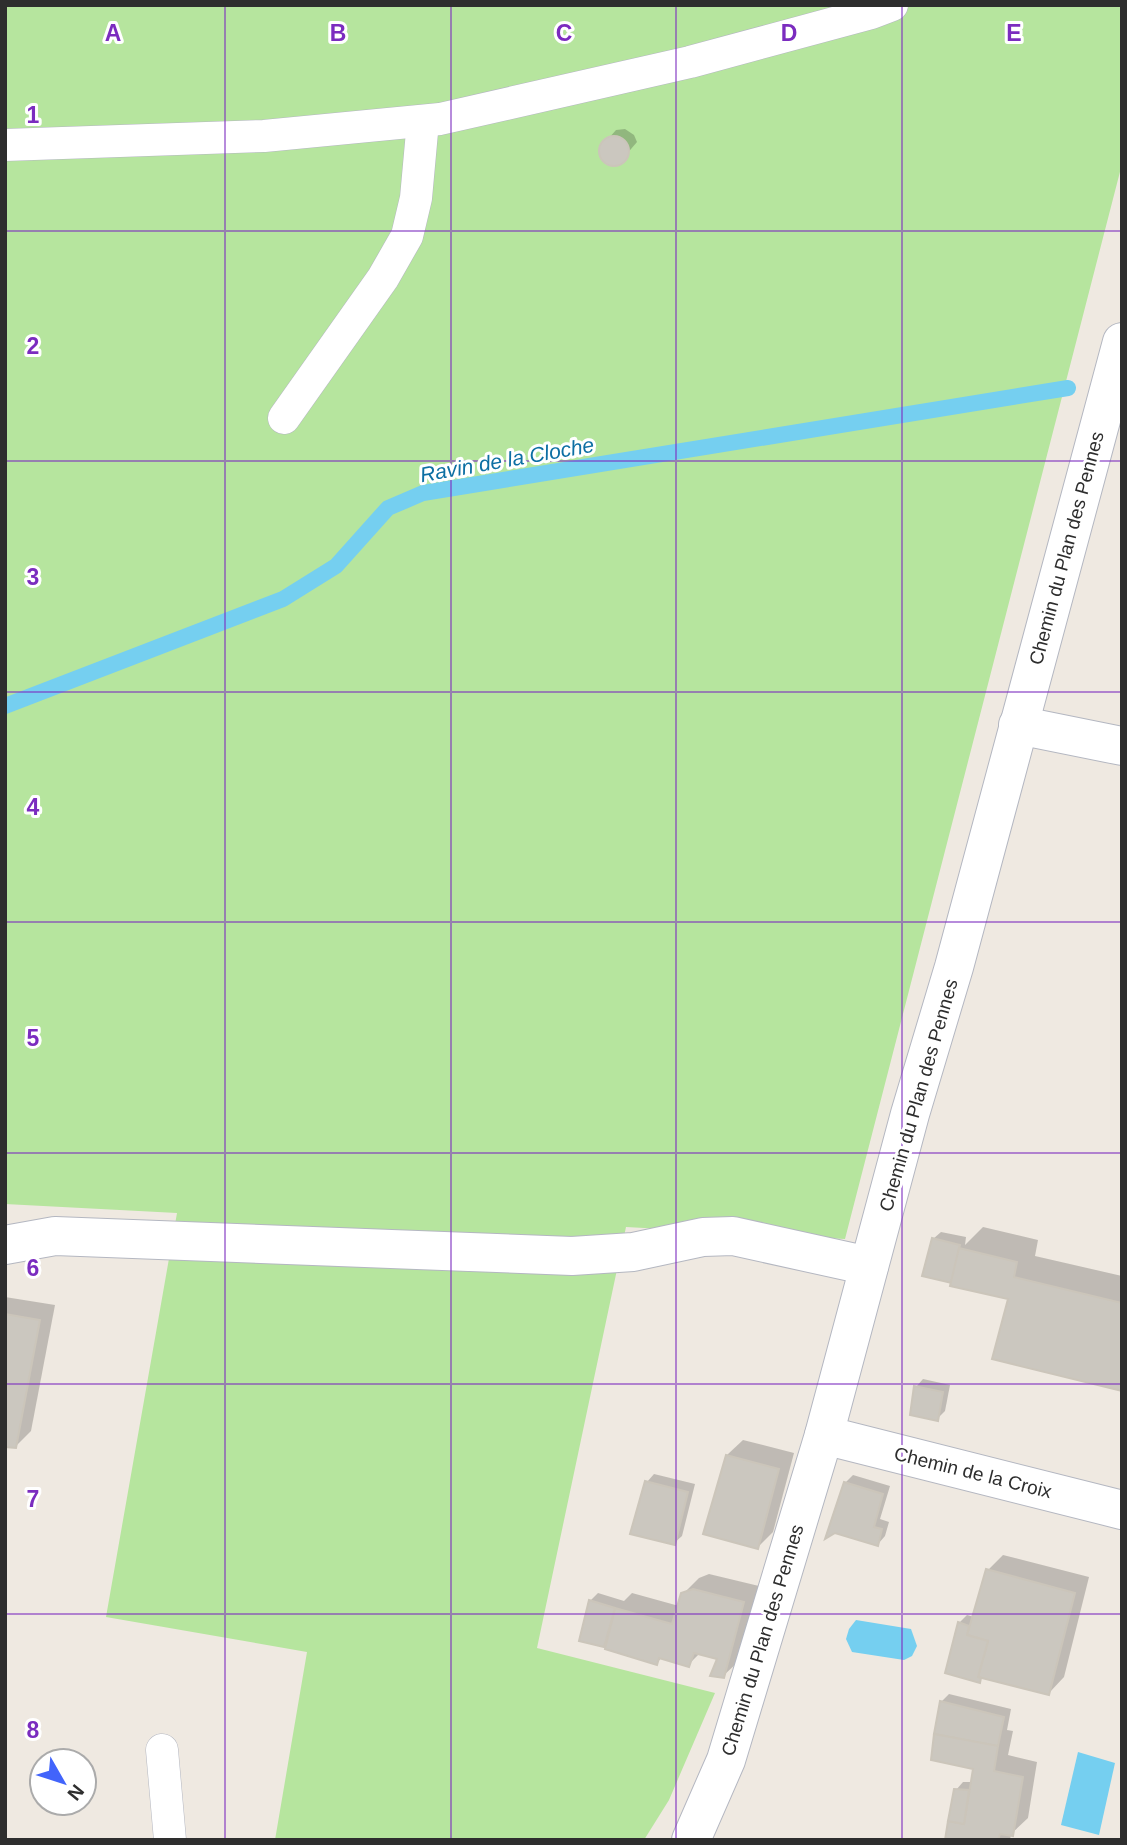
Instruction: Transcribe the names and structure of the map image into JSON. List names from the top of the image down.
{
  "streets": {
    "street": ["Chemin du Plan des Pennes", "Chemin de la Croix"]
  },
  "crossings": [
    ["Chemin du Plan des Pennes", "Chemin de la Croix"]
  ],
  "water": ["Ravin de la Cloche"],
  "north": "bottom right",
  "grid": {
    "columns": [
      "A",
      "B",
      "C",
      "D",
      "E"
    ],
    "rows": [
      "1",
      "2",
      "3",
      "4",
      "5",
      "6",
      "7",
      "8"
    ]
  }
}
